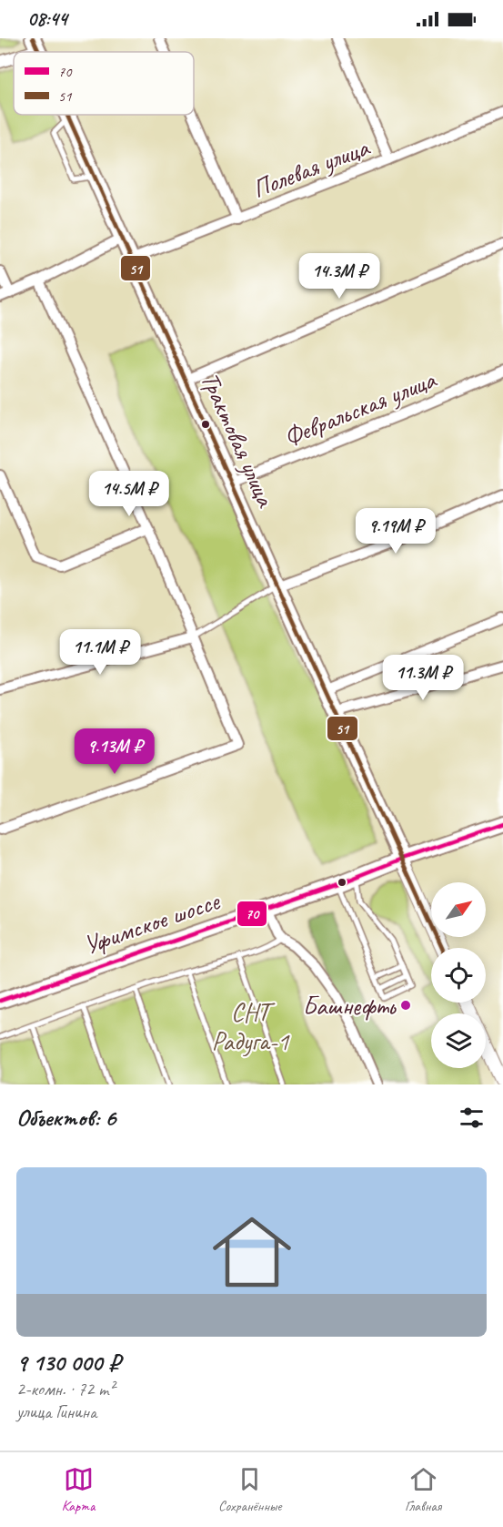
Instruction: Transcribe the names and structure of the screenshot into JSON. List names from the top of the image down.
{
  "streets": {
    "main road": ["Трактовая улица", "Уфимское шоссе"],
    "street": ["Полевая улица", "Февральская улица"]
  },
  "crossings": [
    ["Полевая улица", "Трактовая улица"],
    ["Февральская улица", "Трактовая улица"],
    ["Трактовая улица", "Уфимское шоссе"]
  ],
  "parks": ["СНТ Радуга-1"],
  "places": ["Башнефть"],
  "lines": ["transit line 51", "transit line 70"],
  "legend": ["70", "51"],
  "north": "top right",
  "page": {
    "status": "08:44",
    "price": [
      "14.3M ₽",
      "14.5M ₽",
      "9.19M ₽",
      "11.1M ₽",
      "11.3M ₽",
      "9.13M ₽"
    ],
    "heading": "Объектов: 6",
    "list": [
      {
        "name": "9 130 000 ₽",
        "note": "2-комн. · 72 m² · улица Гинина"
      }
    ],
    "tabs": ["Карта", "Сохранённые", "Главная"]
  }
}
